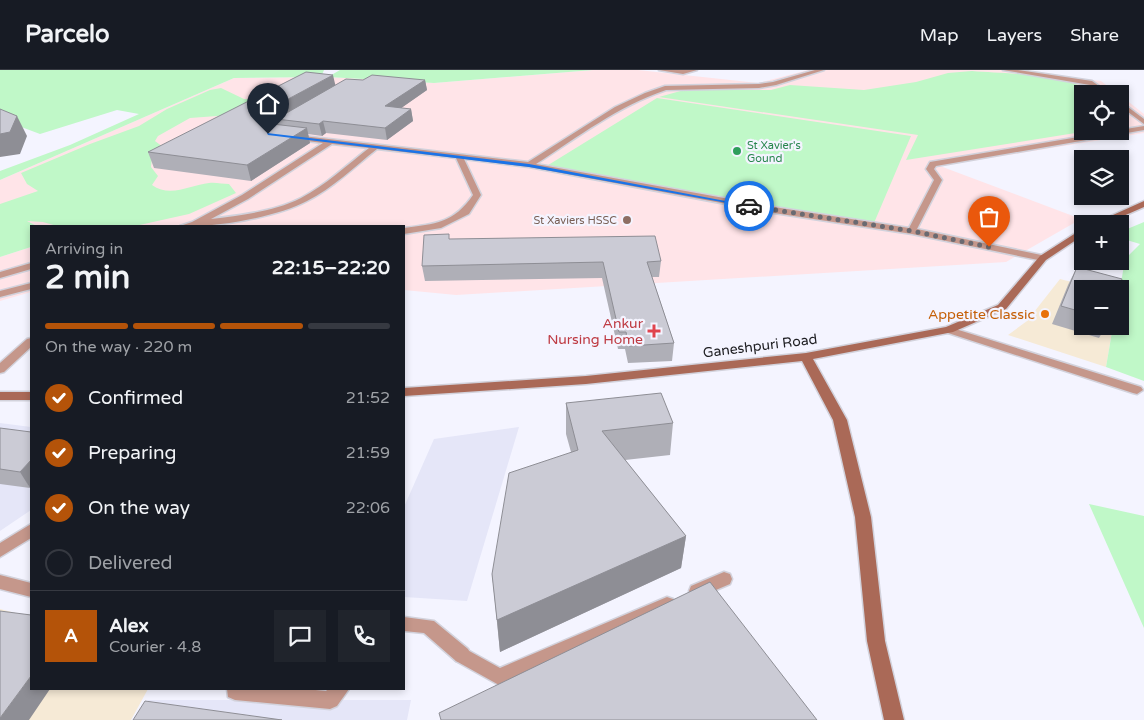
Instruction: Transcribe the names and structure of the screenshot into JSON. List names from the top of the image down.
{
  "streets": {
    "street": ["Ganeshpuri Road"]
  },
  "places": {
    "other": ["St Xavier's Gound", "St Xaviers HSSC", "Appetite Classic"],
    "health": ["Ankur Nursing Home"]
  },
  "page": {
    "header": "Parcelo",
    "nav": ["Map", "Layers", "Share"],
    "map_buttons": ["+", "−"],
    "heading": ["2 min", "Arriving in", "22:15–22:20"],
    "panel": ["Alex", "Courier · 4.8"],
    "bar": "On the way · 220 m",
    "list": [
      ["Confirmed", "21:52"],
      ["Preparing", "21:59"],
      ["On the way", "22:06"],
      "Delivered"
    ],
    "round": "A"
  }
}
